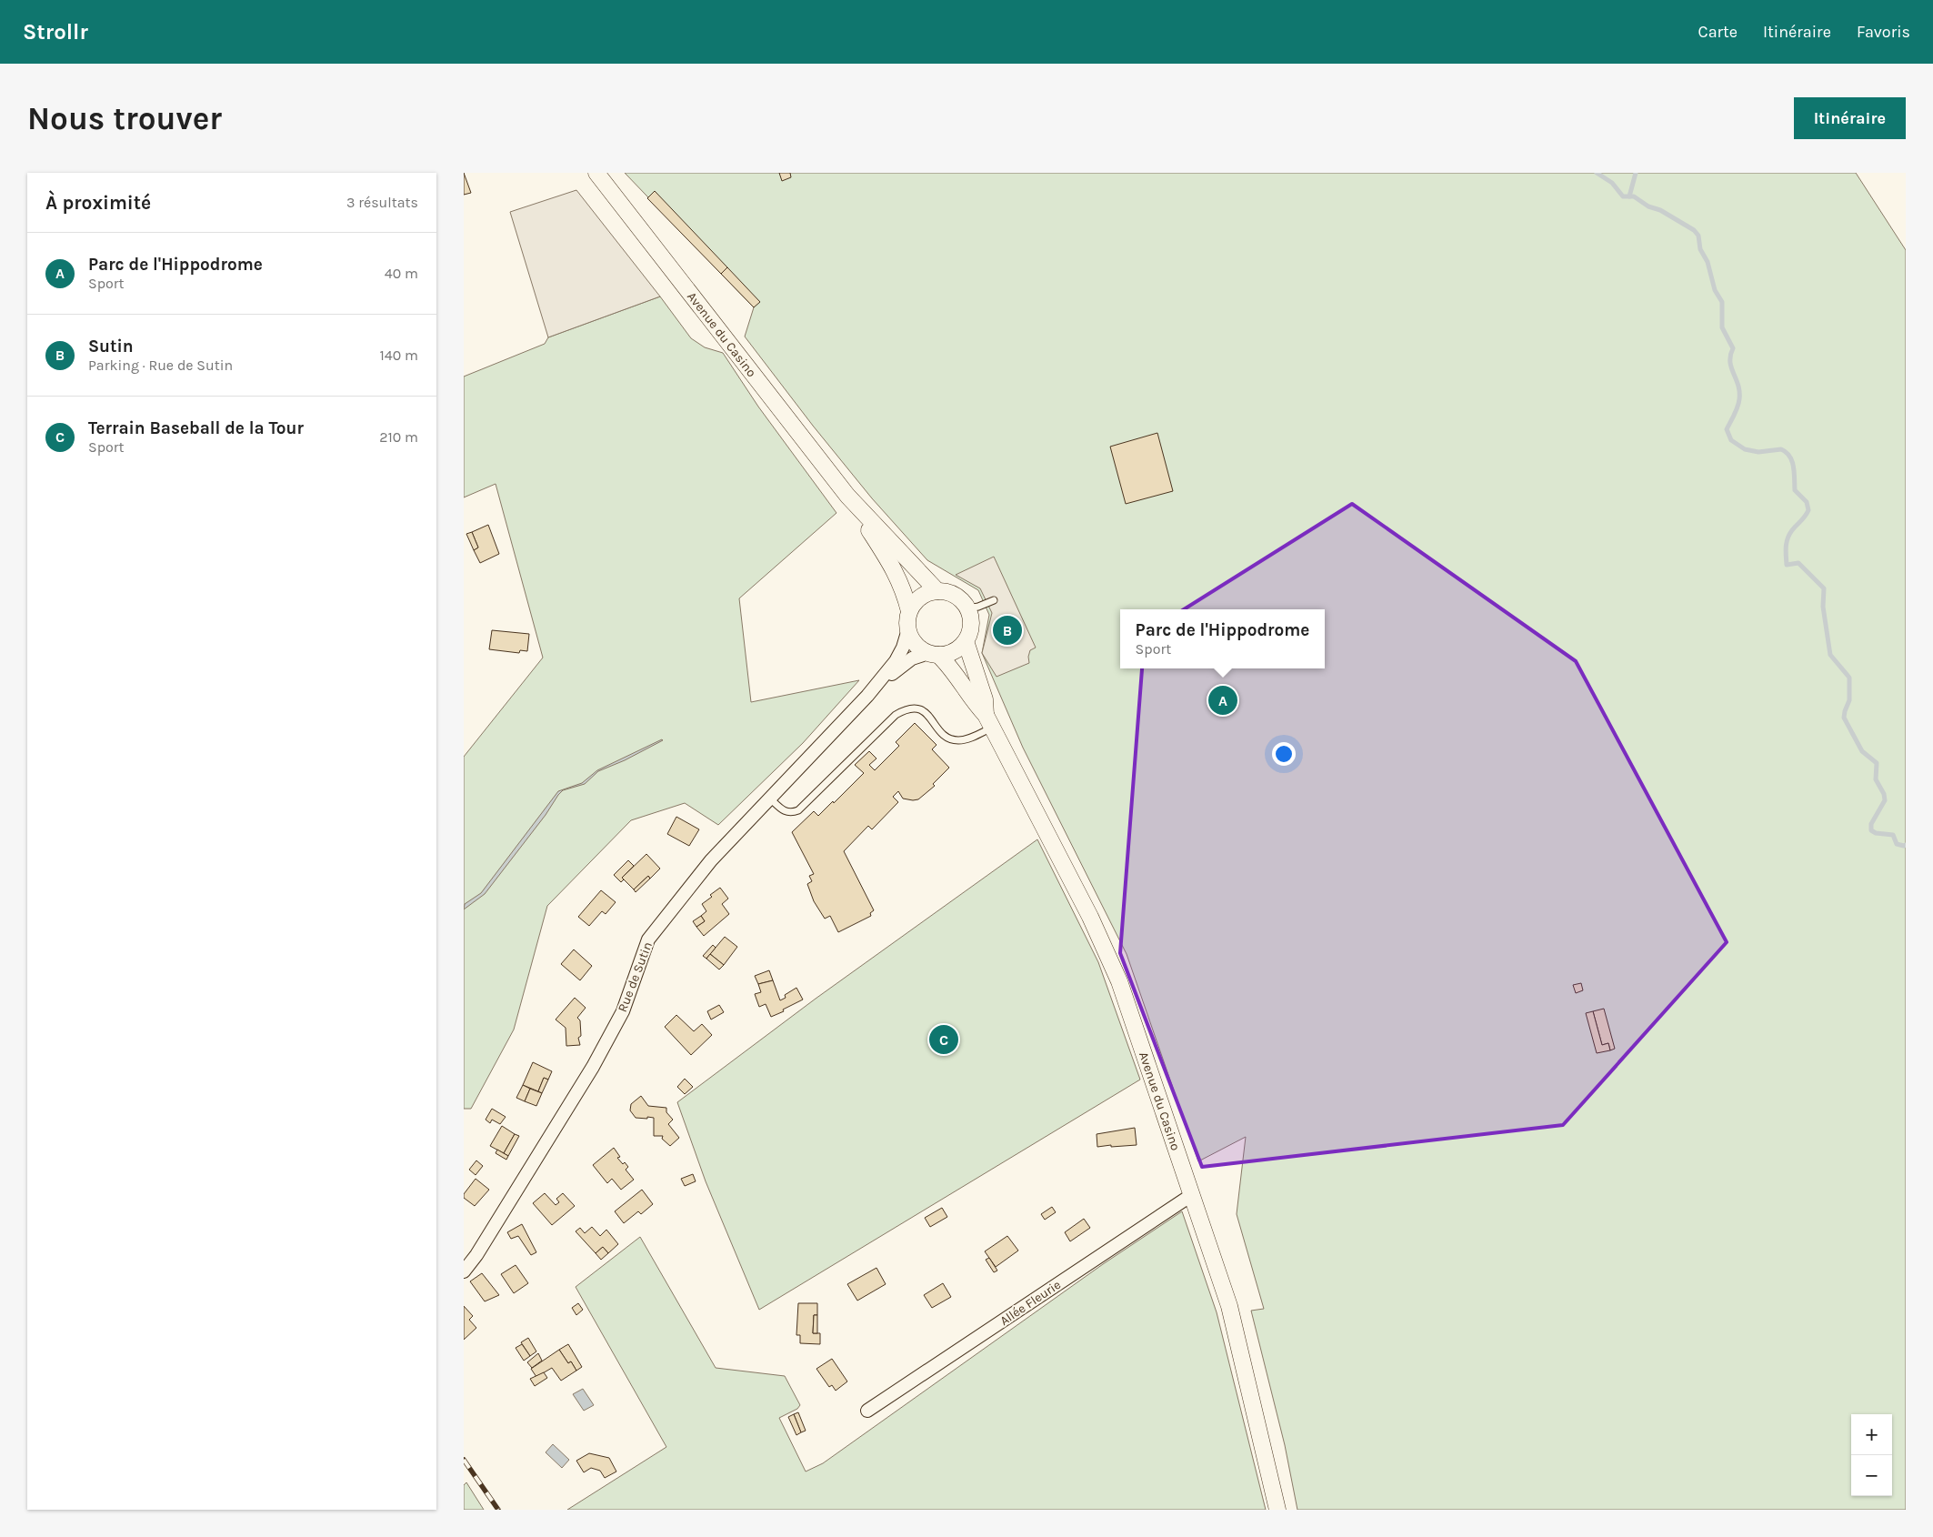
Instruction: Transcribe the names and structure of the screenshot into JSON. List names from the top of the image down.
{
  "streets": {
    "street": ["Avenue du Casino", "Rue de Sutin", "Allée Fleurie"]
  },
  "crossings": [
    ["Avenue du Casino", "Allée Fleurie"]
  ],
  "page": {
    "header": "Strollr",
    "nav": ["Carte", "Itinéraire", "Favoris"],
    "buttons": "Itinéraire",
    "title": "Nous trouver",
    "heading": ["À proximité", "3 résultats"],
    "list": [
      {
        "mark": "A",
        "name": "Parc de l'Hippodrome",
        "note": "Sport",
        "value": "40 m"
      },
      {
        "mark": "B",
        "name": "Sutin",
        "note": "Parking · Rue de Sutin",
        "value": "140 m"
      },
      {
        "mark": "C",
        "name": "Terrain Baseball de la Tour",
        "note": "Sport",
        "value": "210 m"
      }
    ],
    "popup": ["Parc de l'Hippodrome", "Sport"],
    "pins": ["B", "A", "C"],
    "map_buttons": ["+", "−"]
  }
}
